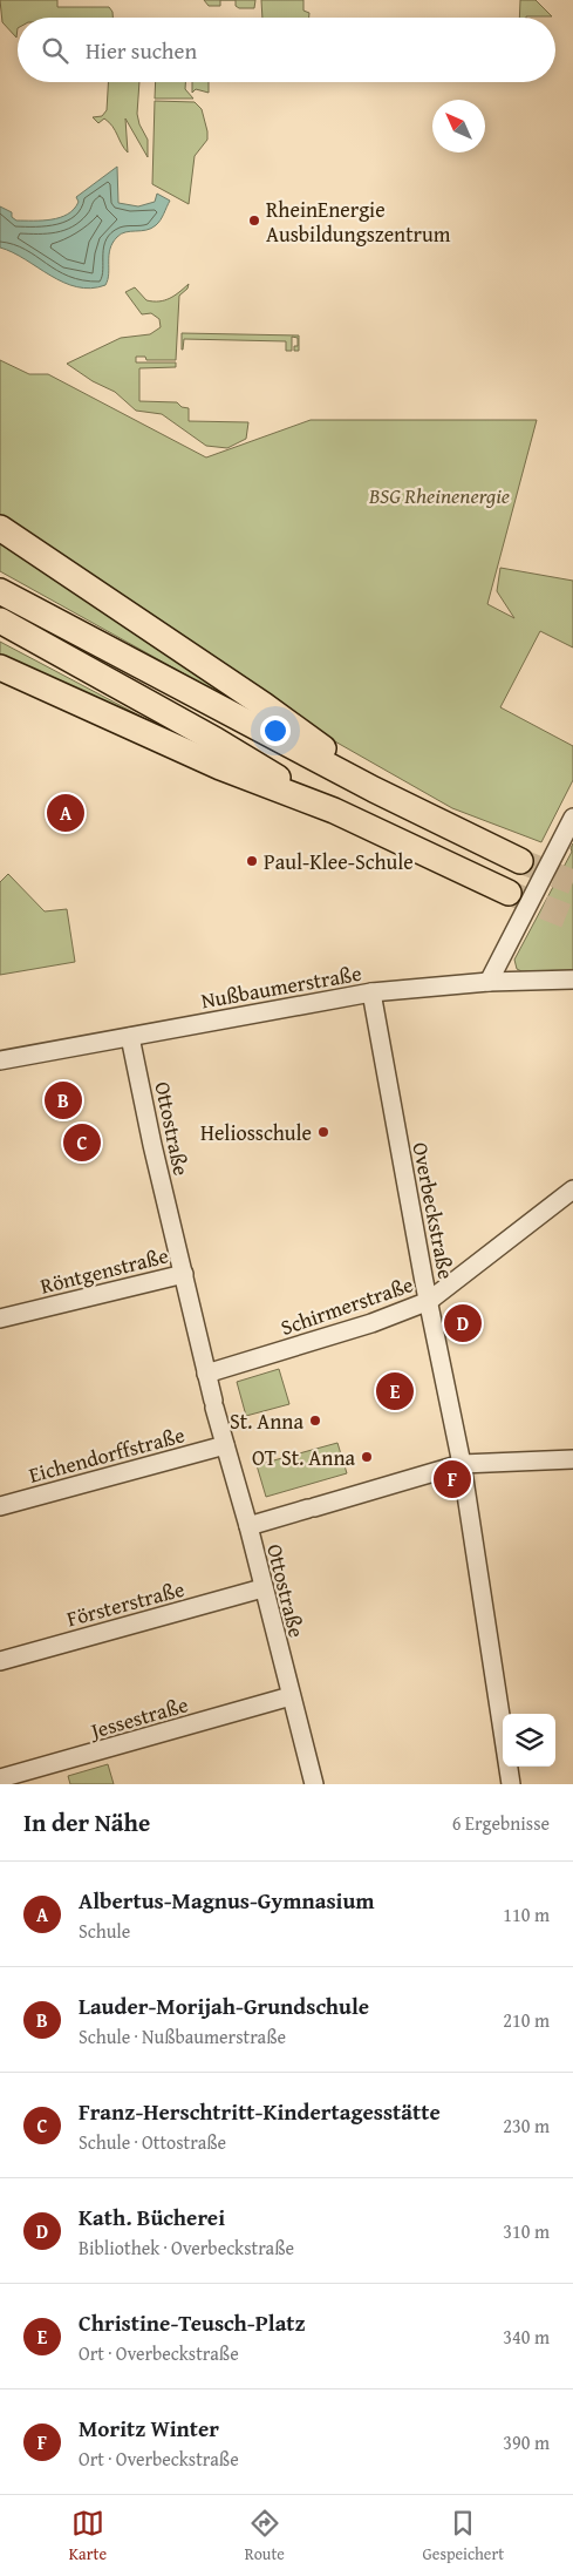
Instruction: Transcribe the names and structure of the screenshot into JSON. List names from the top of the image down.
{
  "streets": {
    "street": [
      "Nußbaumerstraße",
      "Ottostraße",
      "Overbeckstraße",
      "Röntgenstraße",
      "Schirmerstraße",
      "Eichendorffstraße",
      "Försterstraße",
      "Jessestraße"
    ]
  },
  "crossings": [
    ["Nußbaumerstraße", "Ottostraße"],
    ["Nußbaumerstraße", "Overbeckstraße"],
    ["Ottostraße", "Röntgenstraße"],
    ["Ottostraße", "Schirmerstraße"],
    ["Ottostraße", "Eichendorffstraße"],
    ["Ottostraße", "Försterstraße"],
    ["Ottostraße", "Jessestraße"],
    ["Overbeckstraße", "Schirmerstraße"]
  ],
  "parks": ["BSG Rheinenergie"],
  "places": [
    "RheinEnergie Ausbildungszentrum",
    "Paul-Klee-Schule",
    "Heliosschule",
    "St. Anna",
    "OT St. Anna"
  ],
  "north": "top left",
  "page": {
    "search": "Hier suchen",
    "pins": [
      "A",
      "B",
      "C",
      "D",
      "E",
      "F"
    ],
    "heading": ["In der Nähe", "6 Ergebnisse"],
    "list": [
      {
        "mark": "A",
        "name": "Albertus-Magnus-Gymnasium",
        "note": "Schule",
        "value": "110 m"
      },
      {
        "mark": "B",
        "name": "Lauder-Morijah-Grundschule",
        "note": "Schule · Nußbaumerstraße",
        "value": "210 m"
      },
      {
        "mark": "C",
        "name": "Franz-Herschtritt-Kindertagesstätte",
        "note": "Schule · Ottostraße",
        "value": "230 m"
      },
      {
        "mark": "D",
        "name": "Kath. Bücherei",
        "note": "Bibliothek · Overbeckstraße",
        "value": "310 m"
      },
      {
        "mark": "E",
        "name": "Christine-Teusch-Platz",
        "note": "Ort · Overbeckstraße",
        "value": "340 m"
      },
      {
        "mark": "F",
        "name": "Moritz Winter",
        "note": "Ort · Overbeckstraße",
        "value": "390 m"
      }
    ],
    "nav": ["Karte", "Route", "Gespeichert"]
  }
}
